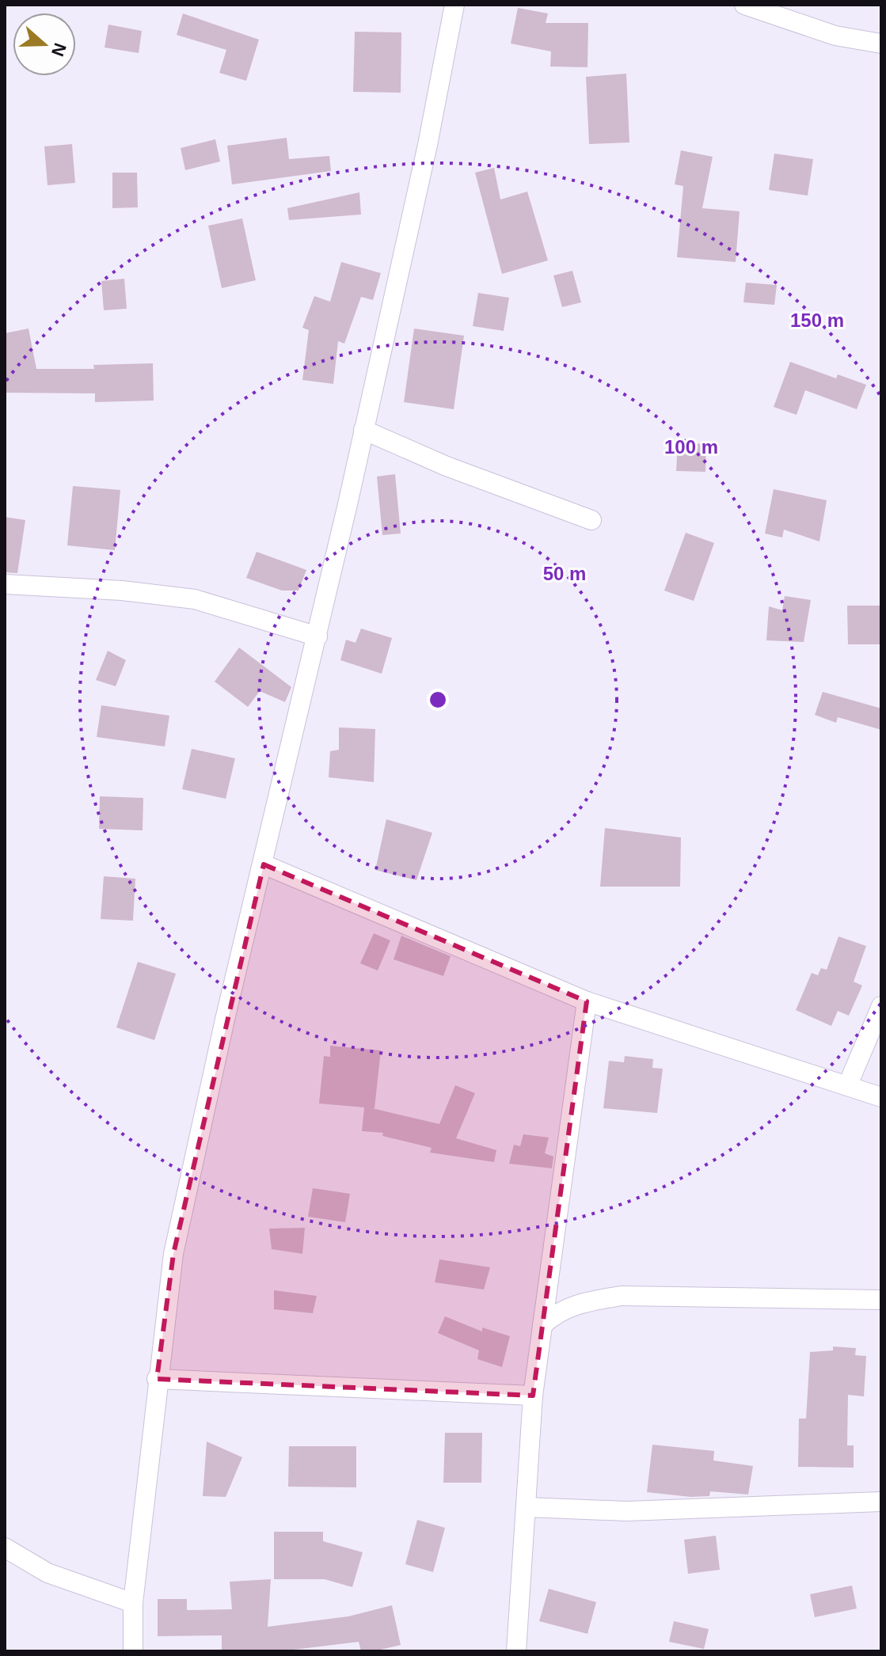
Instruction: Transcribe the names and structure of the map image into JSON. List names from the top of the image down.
{
  "north": "right",
  "rings": ["150 m", "100 m", "50 m"]
}
